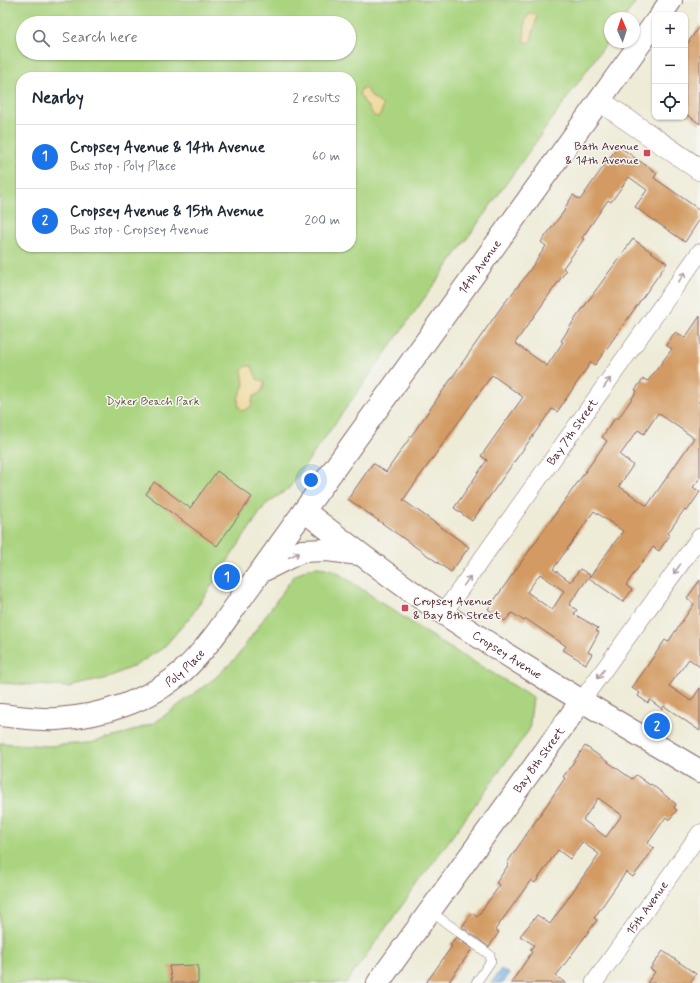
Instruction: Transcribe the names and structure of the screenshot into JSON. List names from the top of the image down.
{
  "streets": {
    "main road": [
      "14th Avenue",
      "Cropsey Avenue",
      "Poly Place",
      "Bay 8th Street"
    ],
    "street": ["Bay 7th Street", "15th Avenue"]
  },
  "crossings": [
    ["14th Avenue", "Cropsey Avenue"],
    ["14th Avenue", "Poly Place"],
    ["Bay 7th Street", "Cropsey Avenue"],
    ["Cropsey Avenue", "Poly Place"],
    ["Cropsey Avenue", "Bay 8th Street"]
  ],
  "one_way": ["Bay 7th Street", "Bay 8th Street"],
  "parks": ["Dyker Beach Park"],
  "places": {
    "transit": ["Bath Avenue & 14th Avenue", "Cropsey Avenue & Bay 8th Street"]
  },
  "north": "top",
  "page": {
    "map_buttons": ["+", "−"],
    "search": "Search here",
    "heading": ["Nearby", "2 results"],
    "list": [
      {
        "mark": "1",
        "name": "Cropsey Avenue & 14th Avenue",
        "note": "Bus stop · Poly Place",
        "value": "60 m"
      },
      {
        "mark": "2",
        "name": "Cropsey Avenue & 15th Avenue",
        "note": "Bus stop · Cropsey Avenue",
        "value": "200 m"
      }
    ],
    "pins": ["1", "2"]
  }
}
